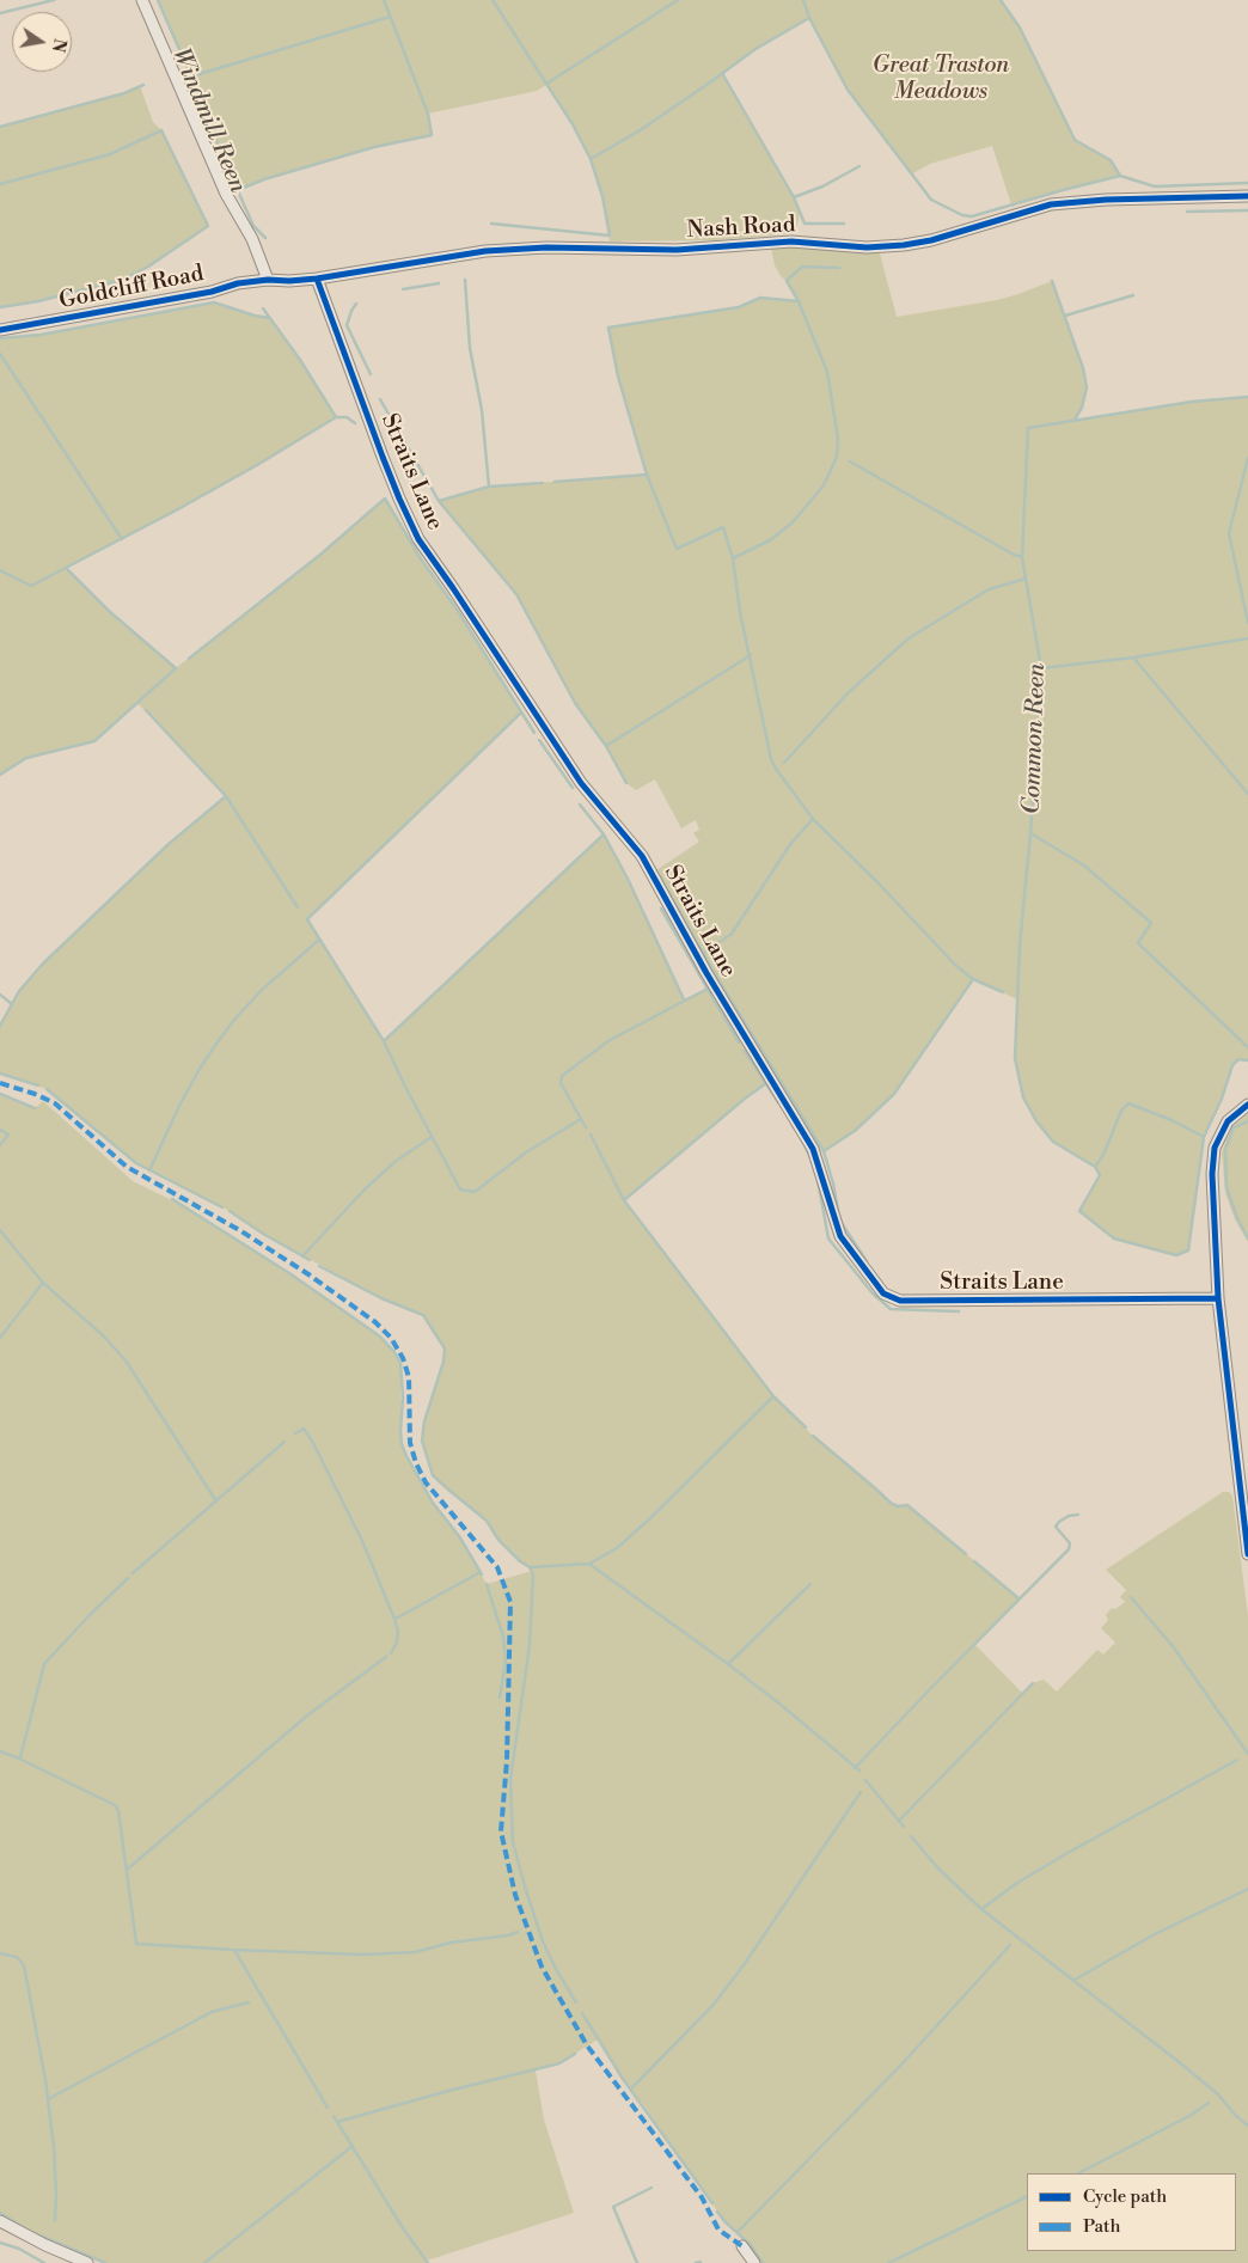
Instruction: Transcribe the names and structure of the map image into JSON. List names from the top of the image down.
{
  "streets": {
    "street": ["Nash Road", "Goldcliff Road", "Straits Lane"]
  },
  "crossings": [
    ["Nash Road", "Goldcliff Road"],
    ["Nash Road", "Straits Lane"]
  ],
  "water": ["Windmill Reen", "Common Reen"],
  "parks": ["Great Traston Meadows"],
  "legend": ["Cycle path", "Path"],
  "north": "right"
}
